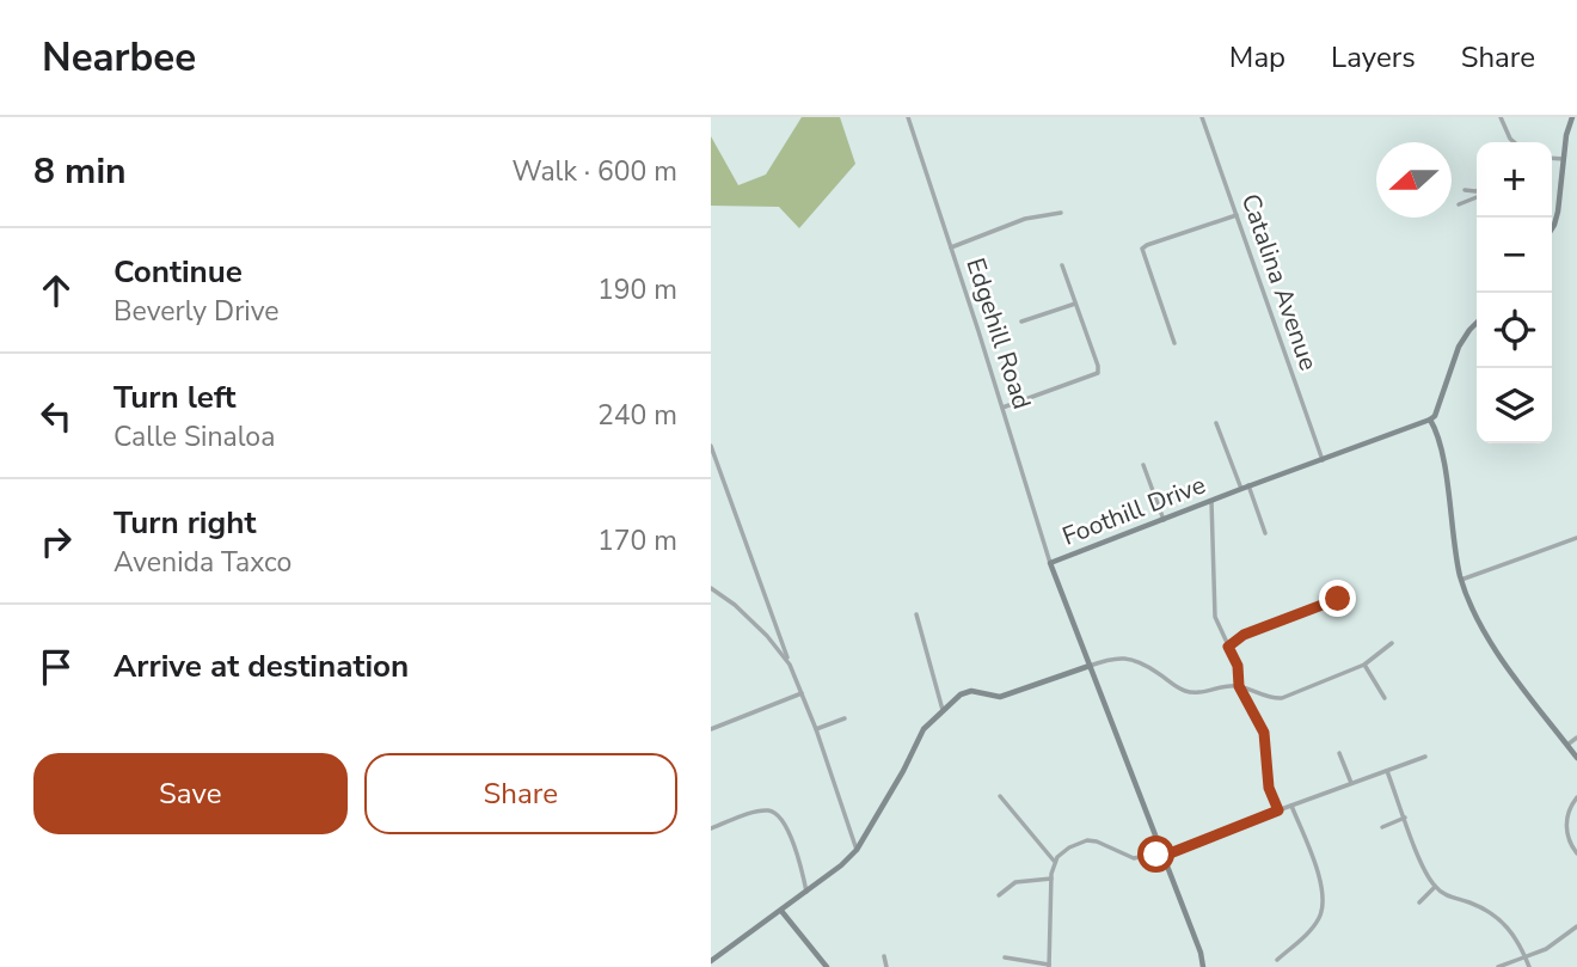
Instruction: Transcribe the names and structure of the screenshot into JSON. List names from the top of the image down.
{
  "streets": {
    "street": ["Catalina Avenue", "Edgehill Road", "Foothill Drive"]
  },
  "crossings": [
    ["Catalina Avenue", "Foothill Drive"],
    ["Edgehill Road", "Foothill Drive"]
  ],
  "north": "left",
  "page": {
    "header": "Nearbee",
    "nav": ["Map", "Layers", "Share"],
    "heading": ["8 min", "Walk · 600 m"],
    "map_buttons": ["+", "−"],
    "list": [
      ["Continue", "Beverly Drive", "190 m"],
      ["Turn left", "Calle Sinaloa", "240 m"],
      ["Turn right", "Avenida Taxco", "170 m"],
      "Arrive at destination"
    ],
    "buttons": ["Save", "Share"]
  }
}
